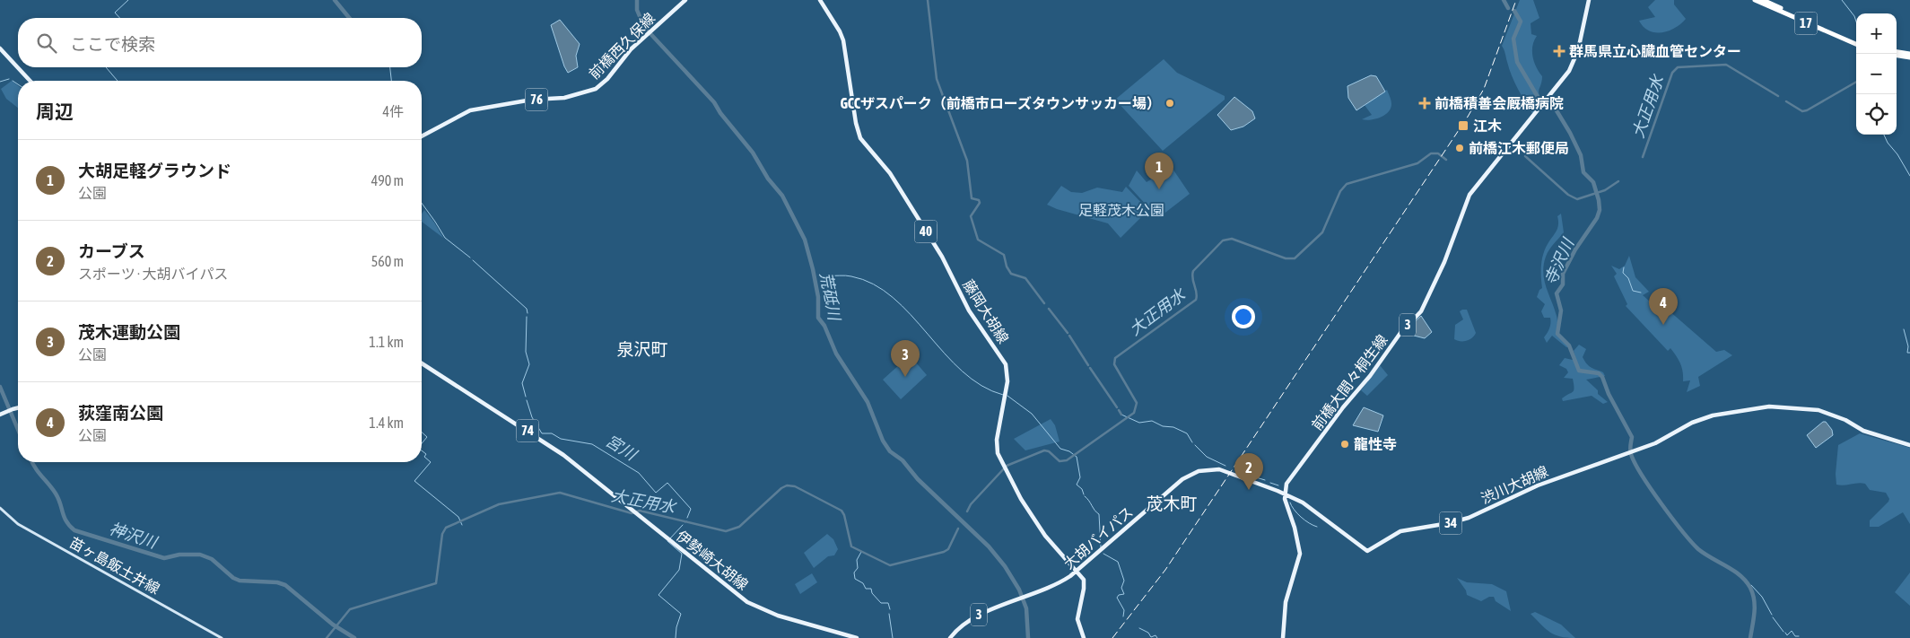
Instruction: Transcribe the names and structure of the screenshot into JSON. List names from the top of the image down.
{
  "streets": {
    "highway": ["17"],
    "main road": [
      "前橋西久保線",
      "76",
      "40",
      "藤岡大胡線",
      "3",
      "前橋大間々桐生線",
      "74",
      "渋川大胡線",
      "34",
      "大胡バイパス",
      "伊勢崎大胡線",
      "苗ヶ島飯土井線"
    ]
  },
  "crossings": [
    ["藤岡大胡線", "大胡バイパス"],
    ["前橋大間々桐生線", "渋川大胡線"],
    ["前橋大間々桐生線", "大胡バイパス"],
    ["渋川大胡線", "大胡バイパス"]
  ],
  "districts": ["泉沢町", "茂木町"],
  "water": [
    "大正用水",
    "寺沢川",
    "荒砥川",
    "宮川",
    "神沢川"
  ],
  "parks": ["足軽茂木公園"],
  "places": {
    "health": ["群馬県立心臓血管センター", "前橋積善会厩橋病院"],
    "other": ["GCCザスパーク（前橋市ローズタウンサッカー場）", "前橋江木郵便局", "龍性寺"],
    "transit": ["江木"]
  },
  "page": {
    "map_buttons": ["+", "−"],
    "search": "ここで検索",
    "heading": ["周辺", "4件"],
    "list": [
      {
        "mark": "1",
        "name": "大胡足軽グラウンド",
        "note": "公園",
        "value": "490 m"
      },
      {
        "mark": "2",
        "name": "カーブス",
        "note": "スポーツ · 大胡バイパス",
        "value": "560 m"
      },
      {
        "mark": "3",
        "name": "茂木運動公園",
        "note": "公園",
        "value": "1.1 km"
      },
      {
        "mark": "4",
        "name": "荻窪南公園",
        "note": "公園",
        "value": "1.4 km"
      }
    ],
    "pins": [
      "1",
      "4",
      "3",
      "2"
    ]
  }
}
